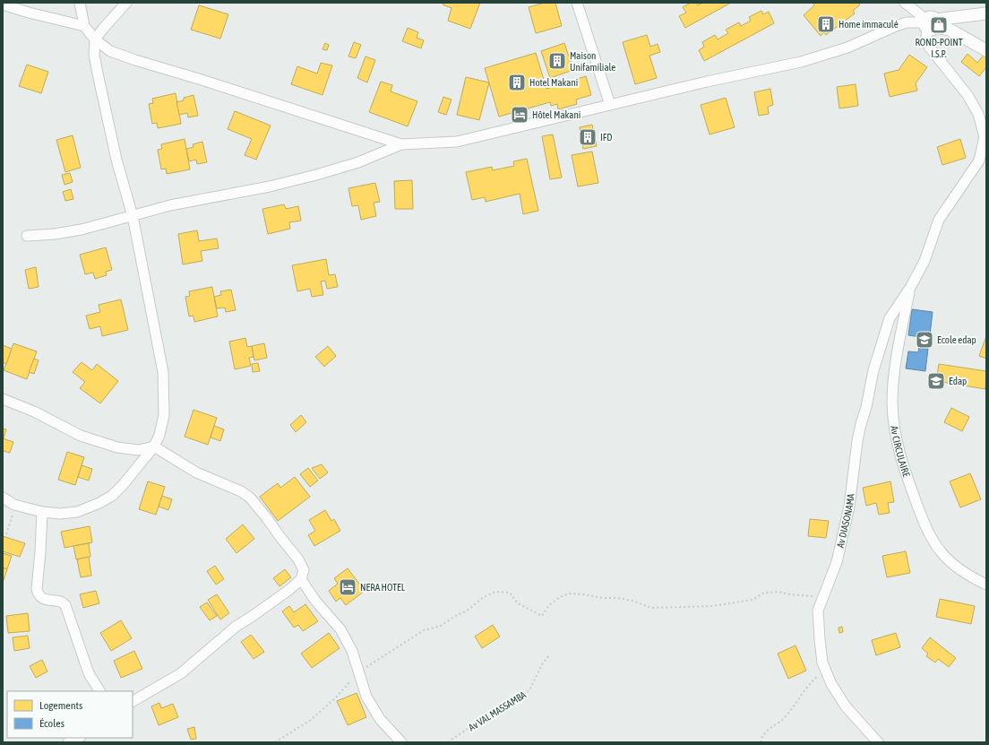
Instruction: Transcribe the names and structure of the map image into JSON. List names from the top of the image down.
{
  "streets": {
    "street": ["Av CIRCULAIRE", "Av DIASONAMA"],
    "path": ["Av VAL MASSAMBA"]
  },
  "crossings": [
    ["Av CIRCULAIRE", "Av DIASONAMA"]
  ],
  "places": {
    "building": [
      "Home immaculé",
      "Maison Unifamiliale",
      "Hotel Makani",
      "IFD"
    ],
    "shop": ["ROND-POINT I.S.P."],
    "hotel": ["Hôtel Makani", "NERA HOTEL"],
    "school or university": ["Ecole edap", "Edap"]
  },
  "legend": ["Logements", "Écoles"]
}
